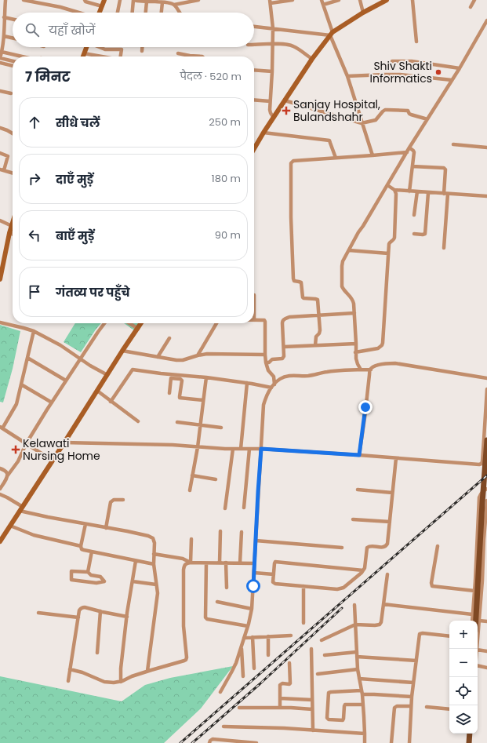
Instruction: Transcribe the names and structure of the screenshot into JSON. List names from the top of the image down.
{
  "places": {
    "other": ["Shiv Shakti Informatics"],
    "health": ["Sanjay Hospital, Bulandshahr", "Kelawati Nursing Home"]
  },
  "page": {
    "search": "यहाँ खोजें",
    "heading": ["7 मिनट", "पैदल · 520 m"],
    "list": [
      ["सीधे चलें", "250 m"],
      ["दाएँ मुड़ें", "180 m"],
      ["बाएँ मुड़ें", "90 m"],
      "गंतव्य पर पहुँचे"
    ],
    "map_buttons": ["+", "−"]
  }
}
